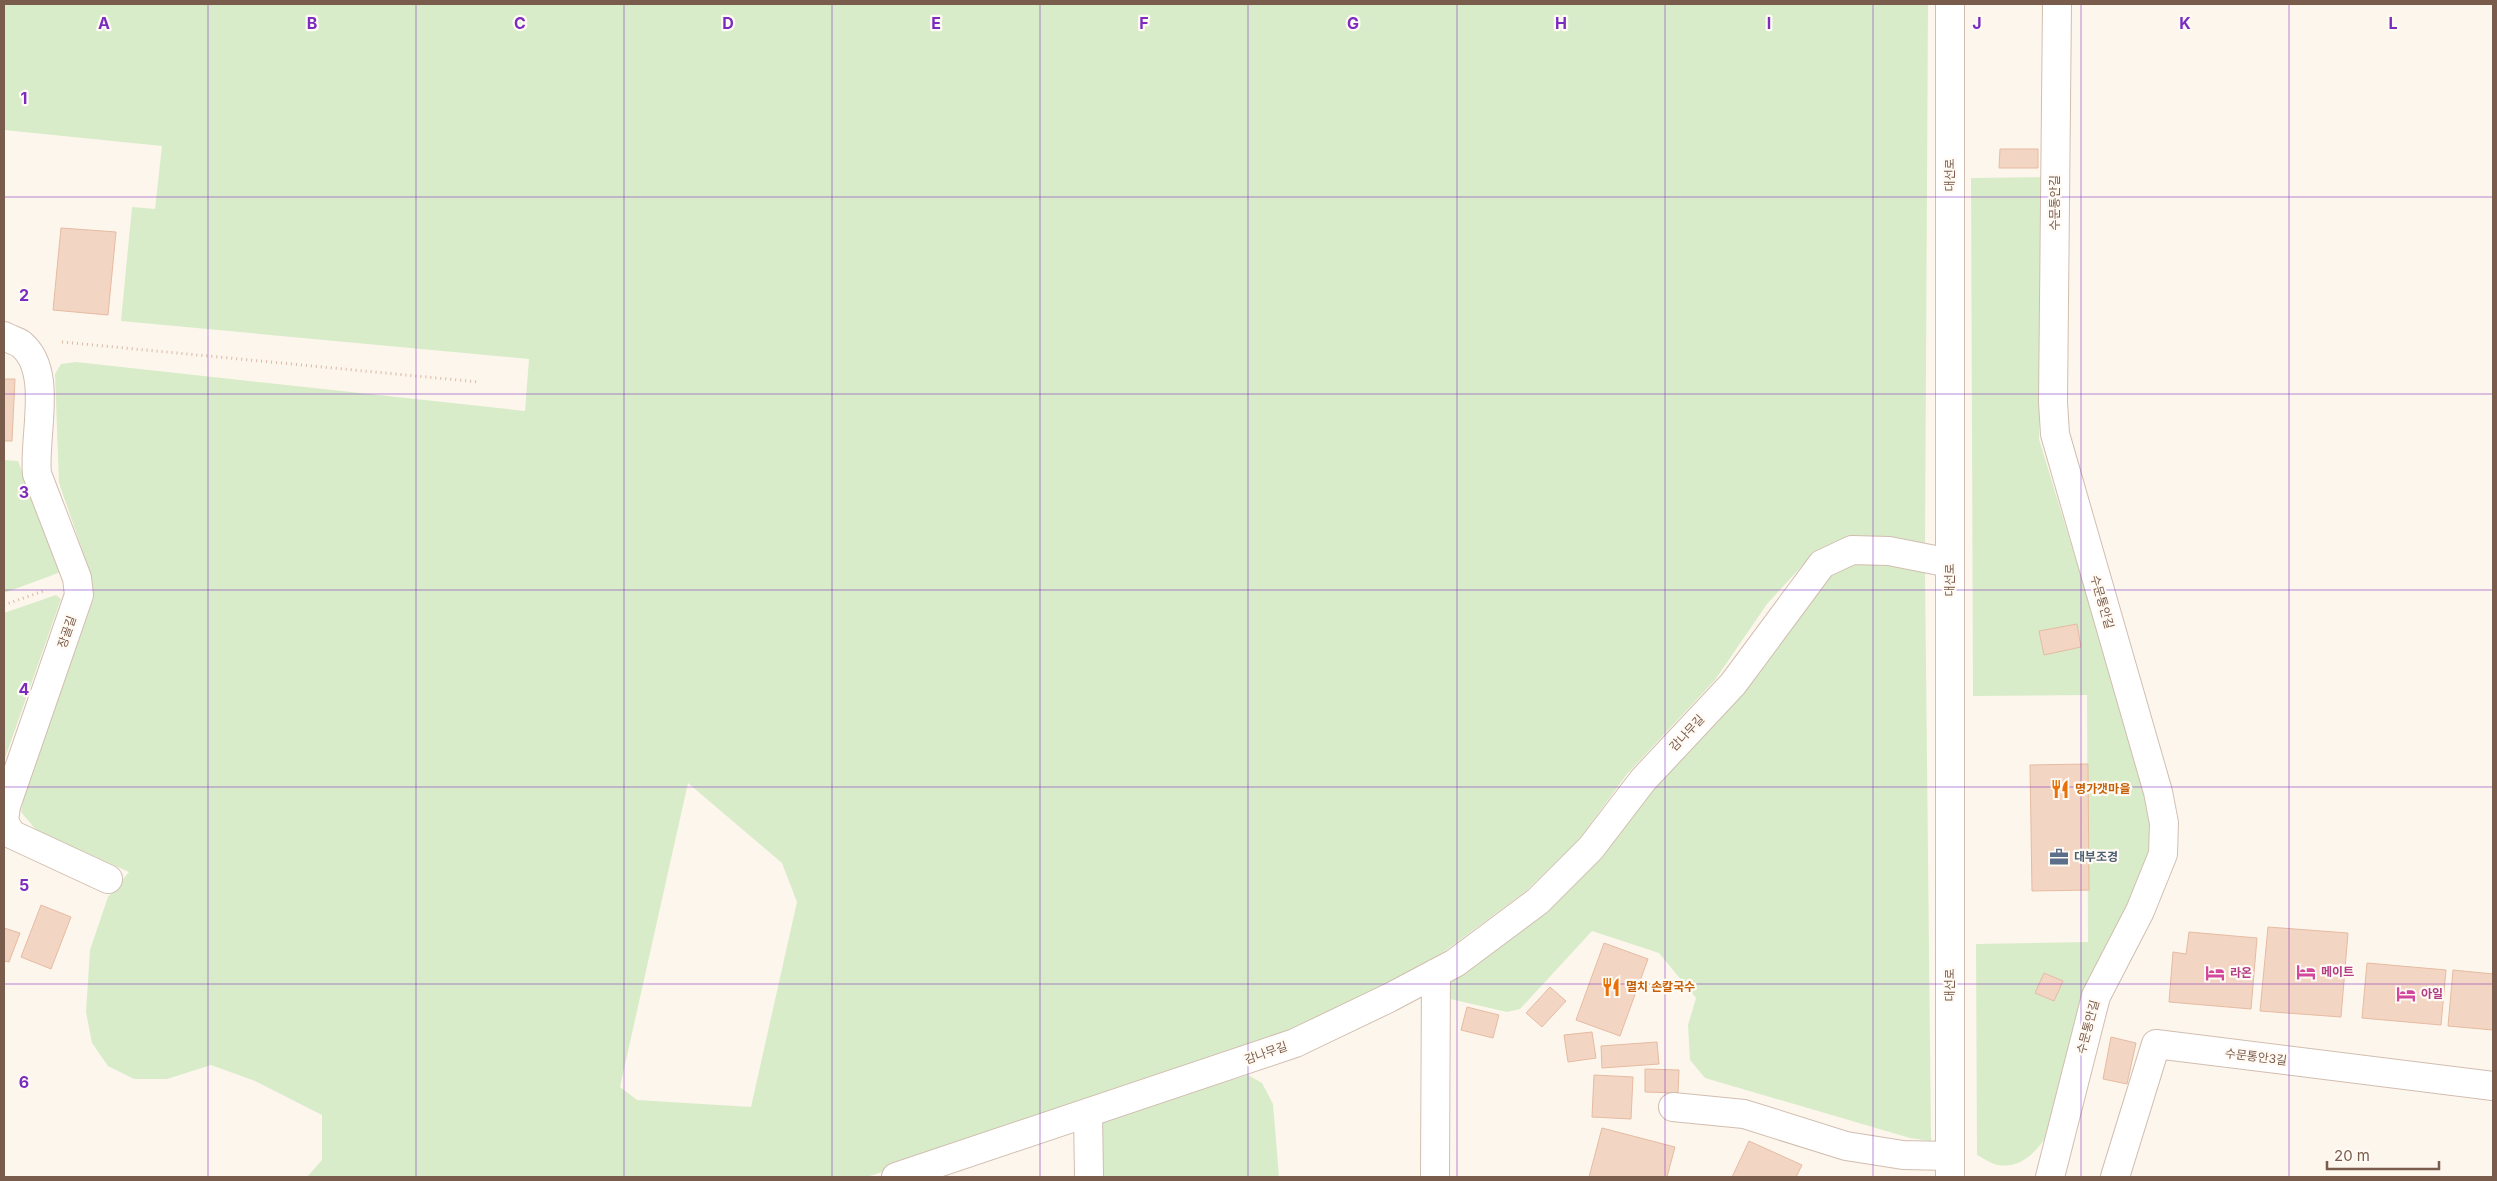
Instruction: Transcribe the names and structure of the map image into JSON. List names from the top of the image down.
{
  "streets": {
    "street": [
      "대선로",
      "수문통안길",
      "장골길",
      "감나무길",
      "수문통안3길"
    ]
  },
  "crossings": [
    ["대선로", "감나무길"]
  ],
  "places": {
    "restaurant": ["명가갯마을", "멸치 손칼국수"],
    "office": ["대부조경"],
    "hotel": ["메이트", "라온", "아일"]
  },
  "scale_bar": "20 m",
  "grid": {
    "columns": [
      "A",
      "B",
      "C",
      "D",
      "E",
      "F",
      "G",
      "H",
      "I",
      "J",
      "K",
      "L"
    ],
    "rows": [
      "1",
      "2",
      "3",
      "4",
      "5",
      "6"
    ]
  }
}
